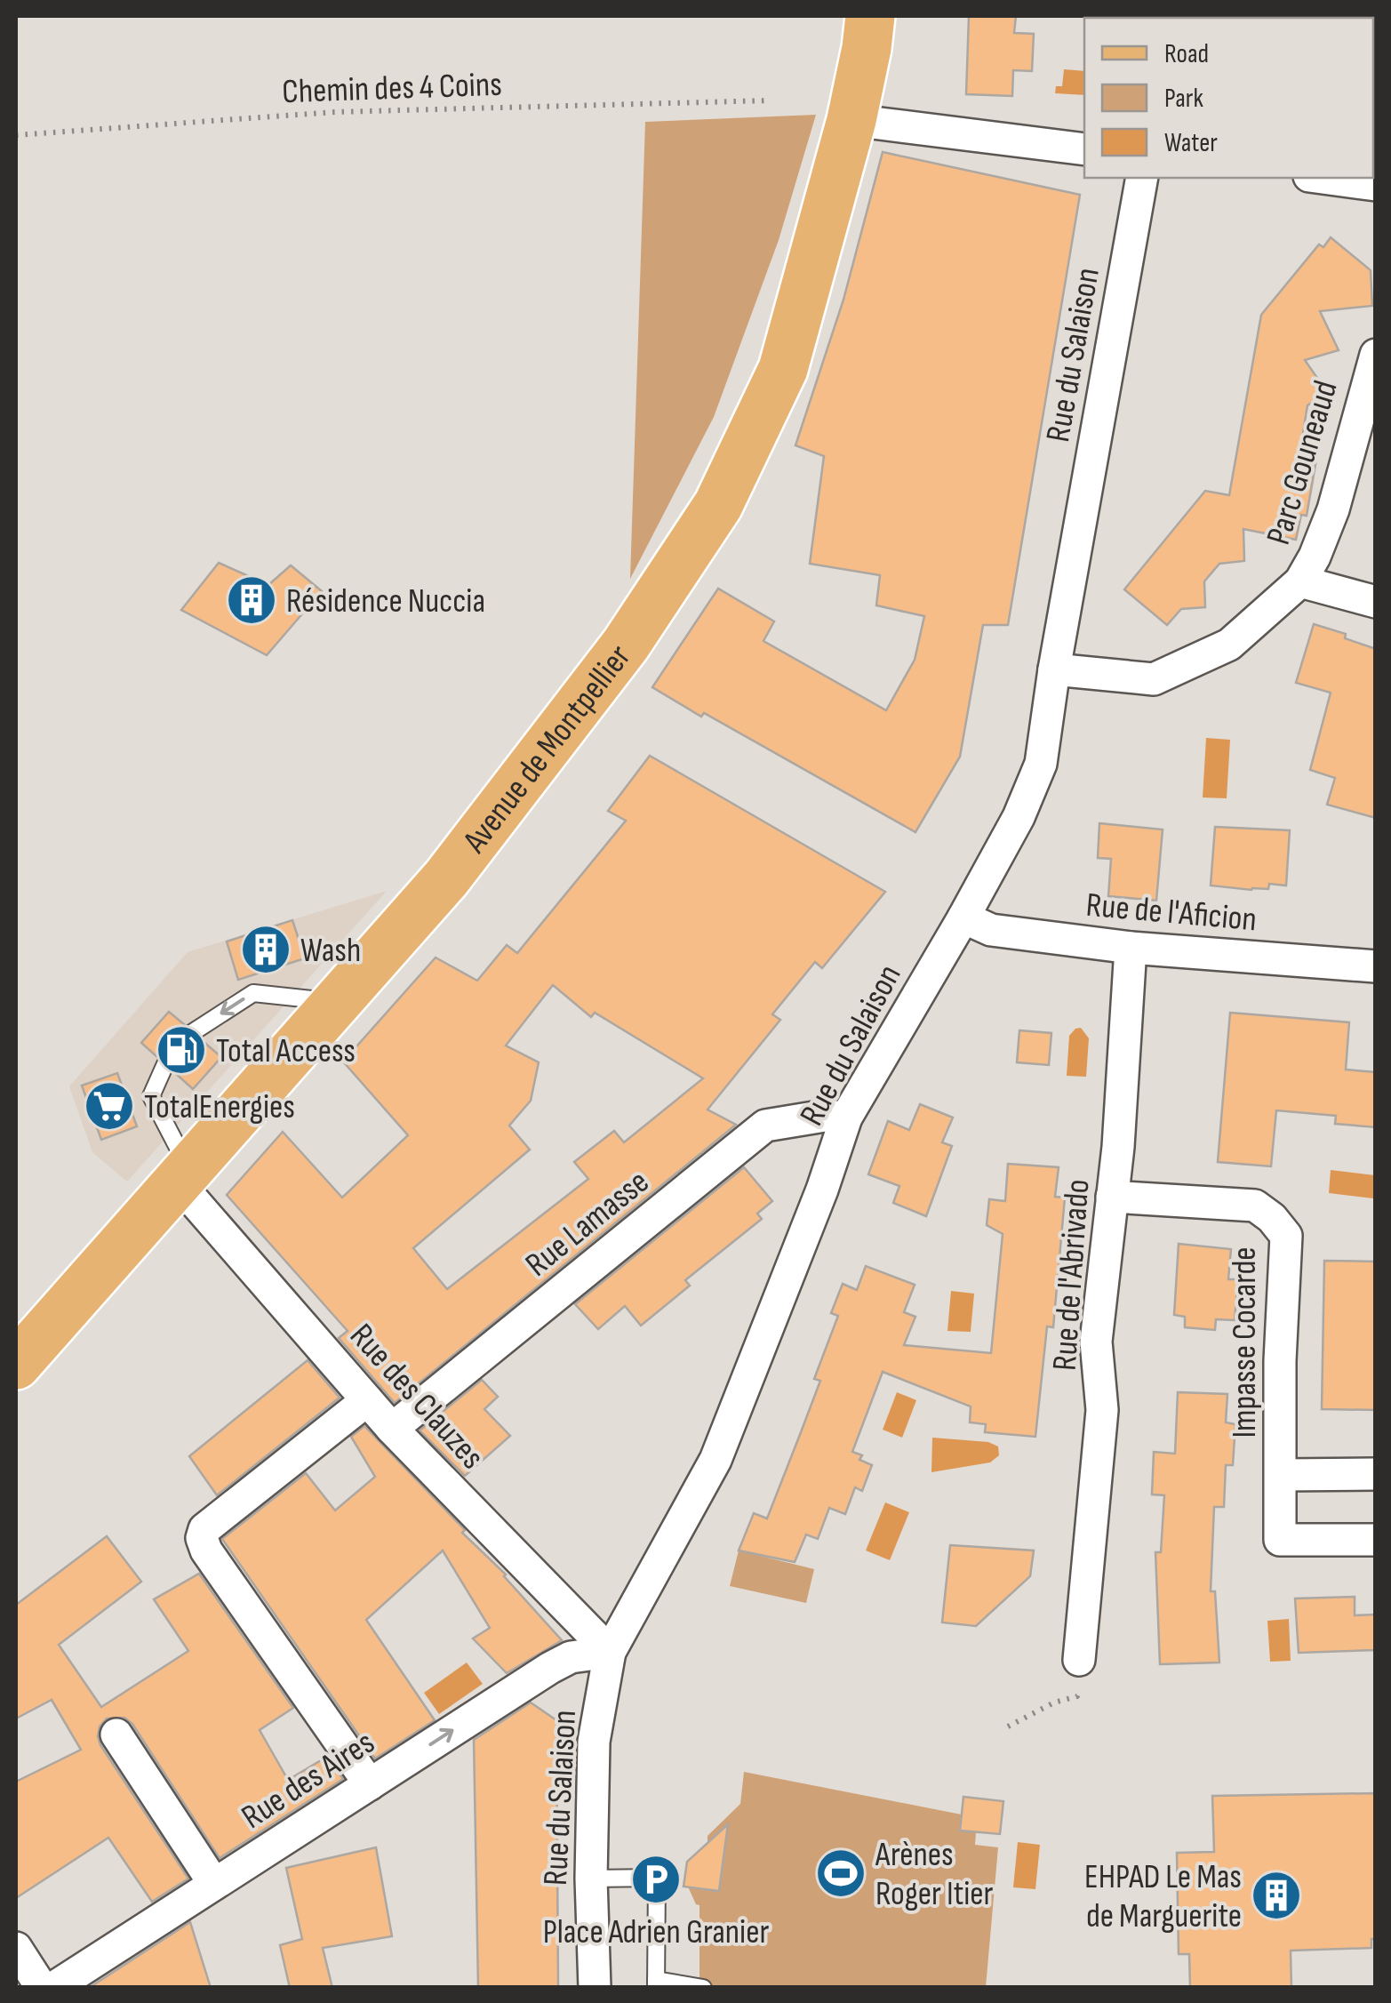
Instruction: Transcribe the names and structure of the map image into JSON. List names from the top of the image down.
{
  "streets": {
    "main road": ["Avenue de Montpellier"],
    "street": [
      "Rue du Salaison",
      "Parc Gouneaud",
      "Rue de l'Aficion",
      "Rue Lamasse",
      "Rue de l'Abrivado",
      "Impasse Cocarde",
      "Rue des Clauzes",
      "Rue des Aires"
    ],
    "path": ["Chemin des 4 Coins"]
  },
  "crossings": [
    ["Rue du Salaison", "Parc Gouneaud"],
    ["Rue du Salaison", "Rue de l'Aficion"],
    ["Rue du Salaison", "Rue Lamasse"],
    ["Rue du Salaison", "Rue des Clauzes"],
    ["Rue du Salaison", "Rue des Aires"],
    ["Avenue de Montpellier", "Rue des Clauzes"],
    ["Rue de l'Aficion", "Rue de l'Abrivado"],
    ["Rue Lamasse", "Rue des Clauzes"],
    ["Rue de l'Abrivado", "Impasse Cocarde"],
    ["Rue des Clauzes", "Rue des Aires"]
  ],
  "one_way": ["Rue des Aires"],
  "places": {
    "building": ["Résidence Nuccia", "Wash", "EHPAD Le Mas de Marguerite"],
    "fuel station": ["Total Access"],
    "supermarket": ["TotalEnergies"],
    "sports": ["Arènes Roger Itier"],
    "parking": ["Place Adrien Granier"]
  },
  "legend": ["Road", "Park", "Water"]
}
